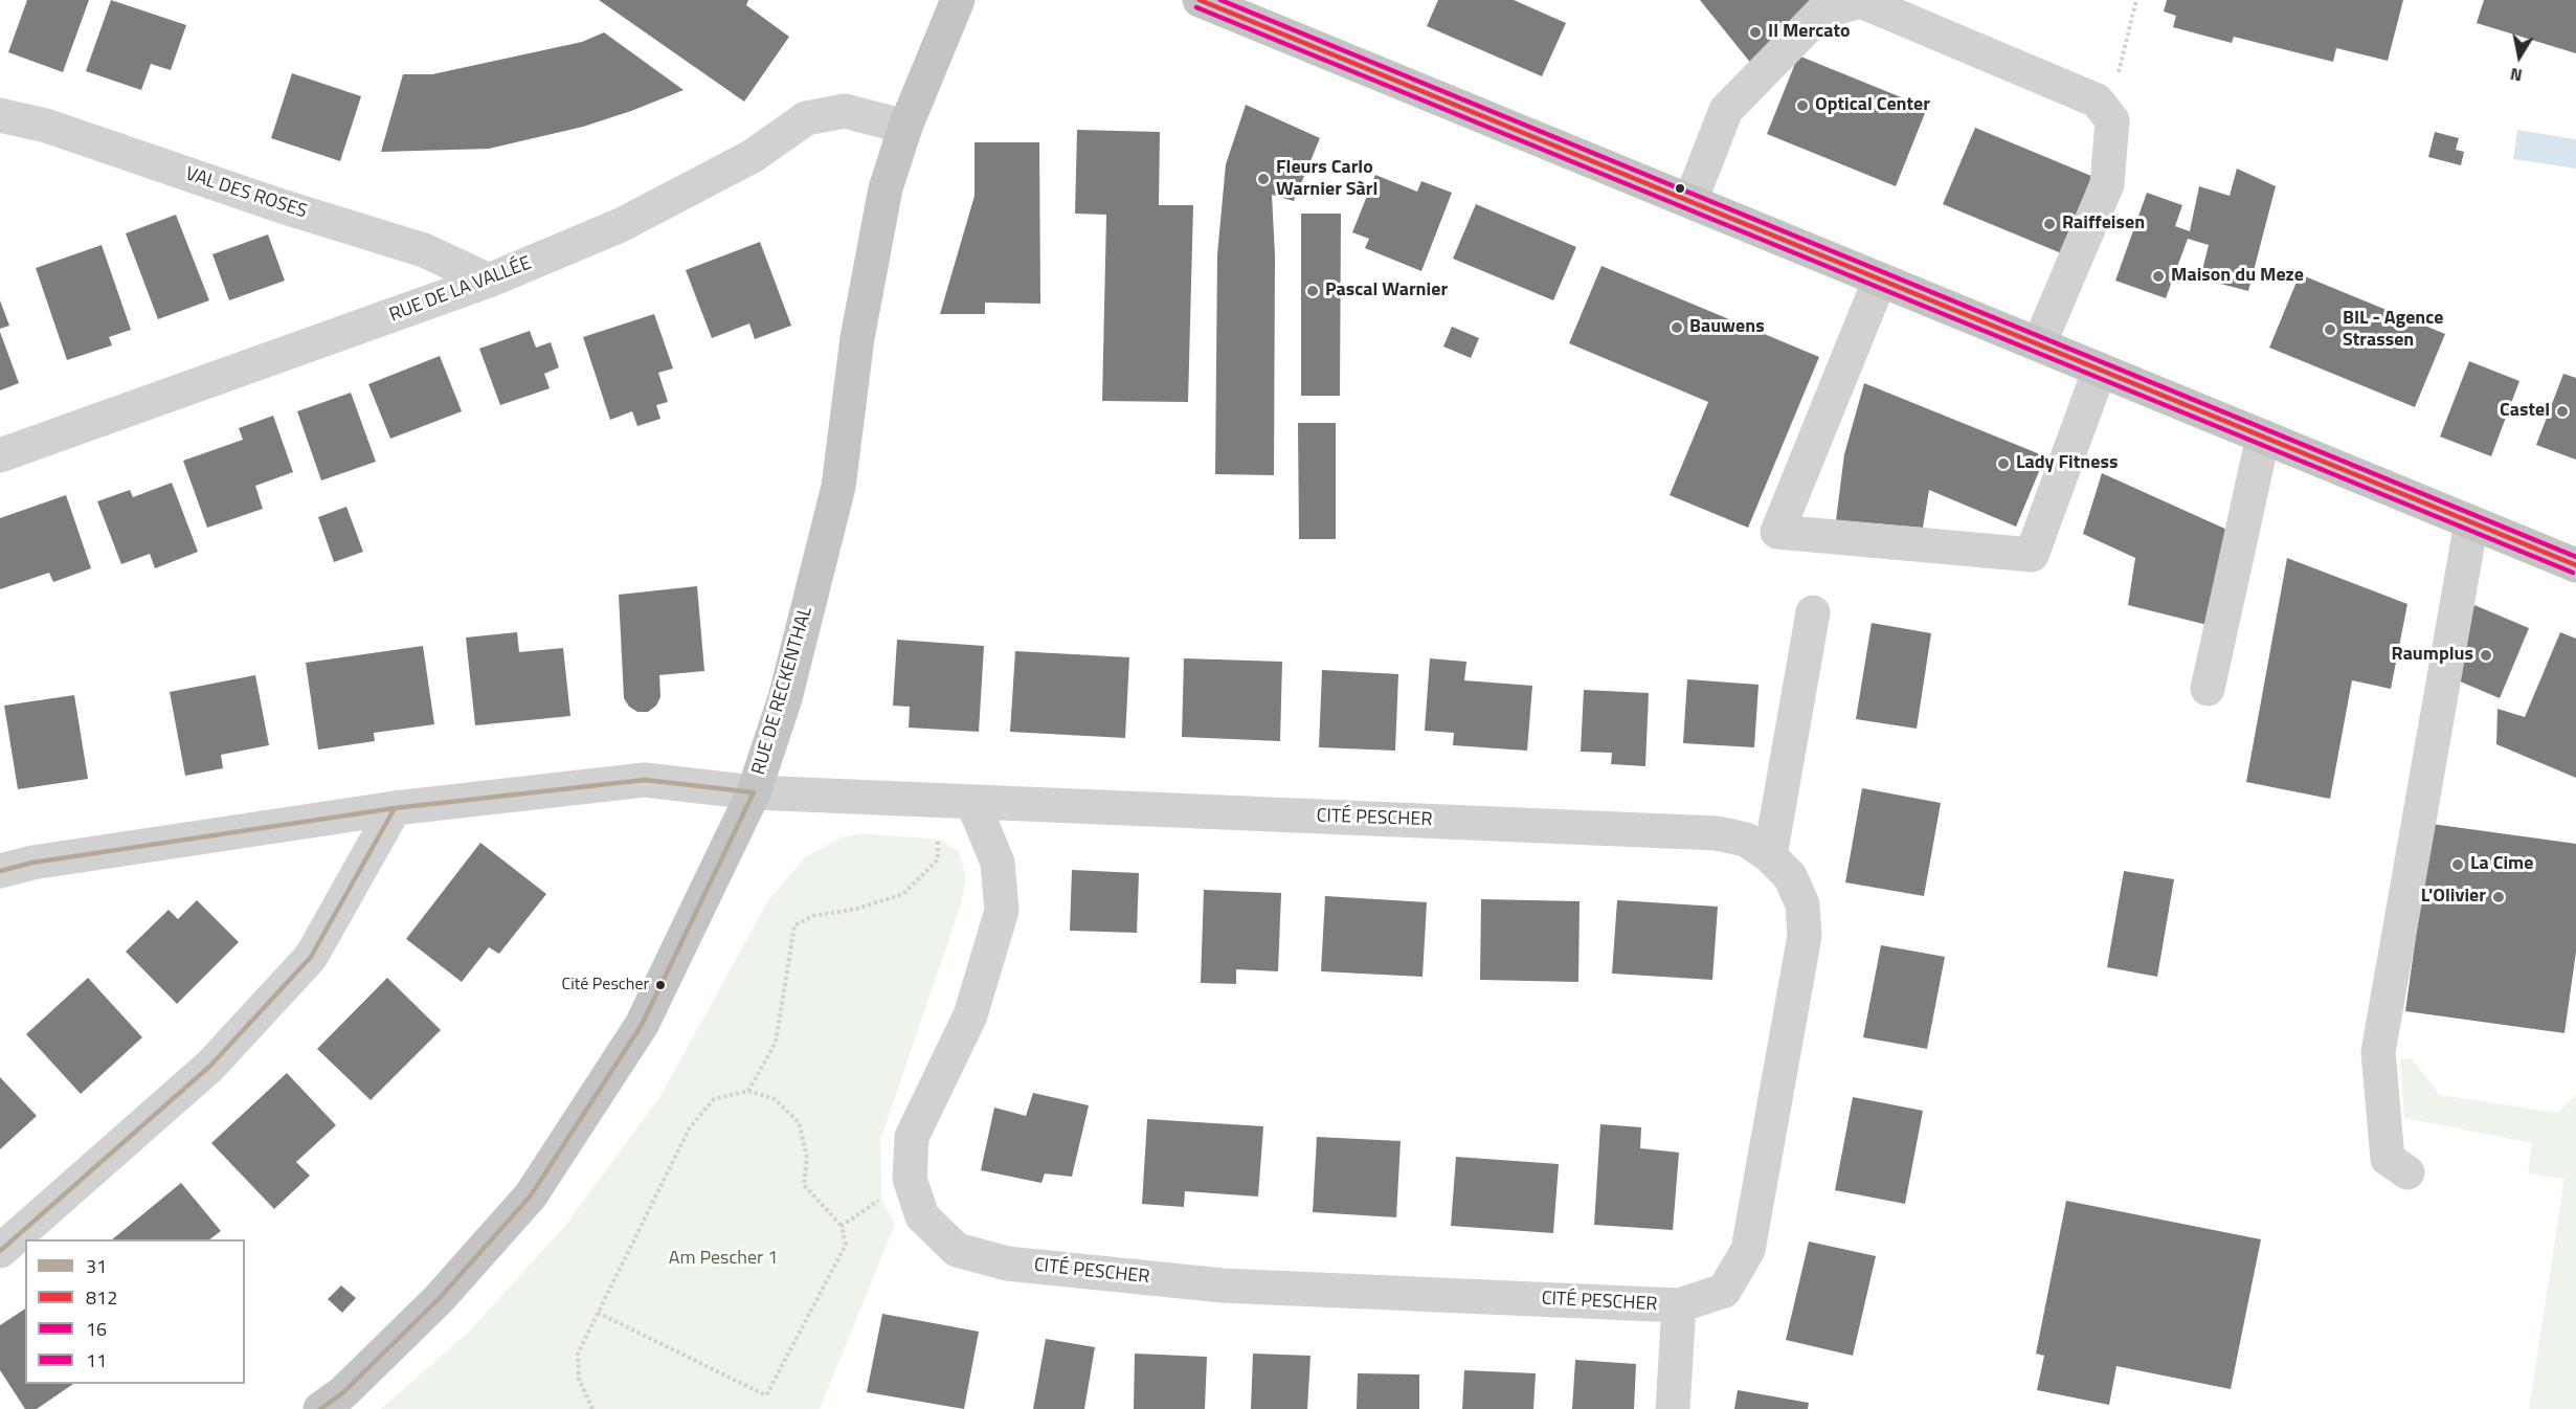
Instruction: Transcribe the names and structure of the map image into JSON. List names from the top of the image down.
{
  "streets": {
    "main road": ["RUE DE RECKENTHAL"],
    "street": ["VAL DES ROSES", "RUE DE LA VALLÉE", "CITÉ PESCHER"]
  },
  "crossings": [
    ["VAL DES ROSES", "RUE DE LA VALLÉE"],
    ["RUE DE LA VALLÉE", "RUE DE RECKENTHAL"],
    ["RUE DE RECKENTHAL", "CITÉ PESCHER"]
  ],
  "parks": ["Am Pescher 1"],
  "places": [
    "Il Mercato",
    "Optical Center",
    "Fleurs Carlo Warnier Sàrl",
    "Raiffeisen",
    "Maison du Meze",
    "Pascal Warnier",
    "Bauwens",
    "BIL - Agence Strassen",
    "Castel",
    "Lady Fitness",
    "Raumplus",
    "La Cime",
    "L'Olivier",
    "Cité Pescher"
  ],
  "lines": [
    "transit line 812",
    "transit line 11",
    "transit line 16",
    "transit line 31"
  ],
  "legend": [
    "31",
    "812",
    "16",
    "11"
  ],
  "north": "bottom"
}
